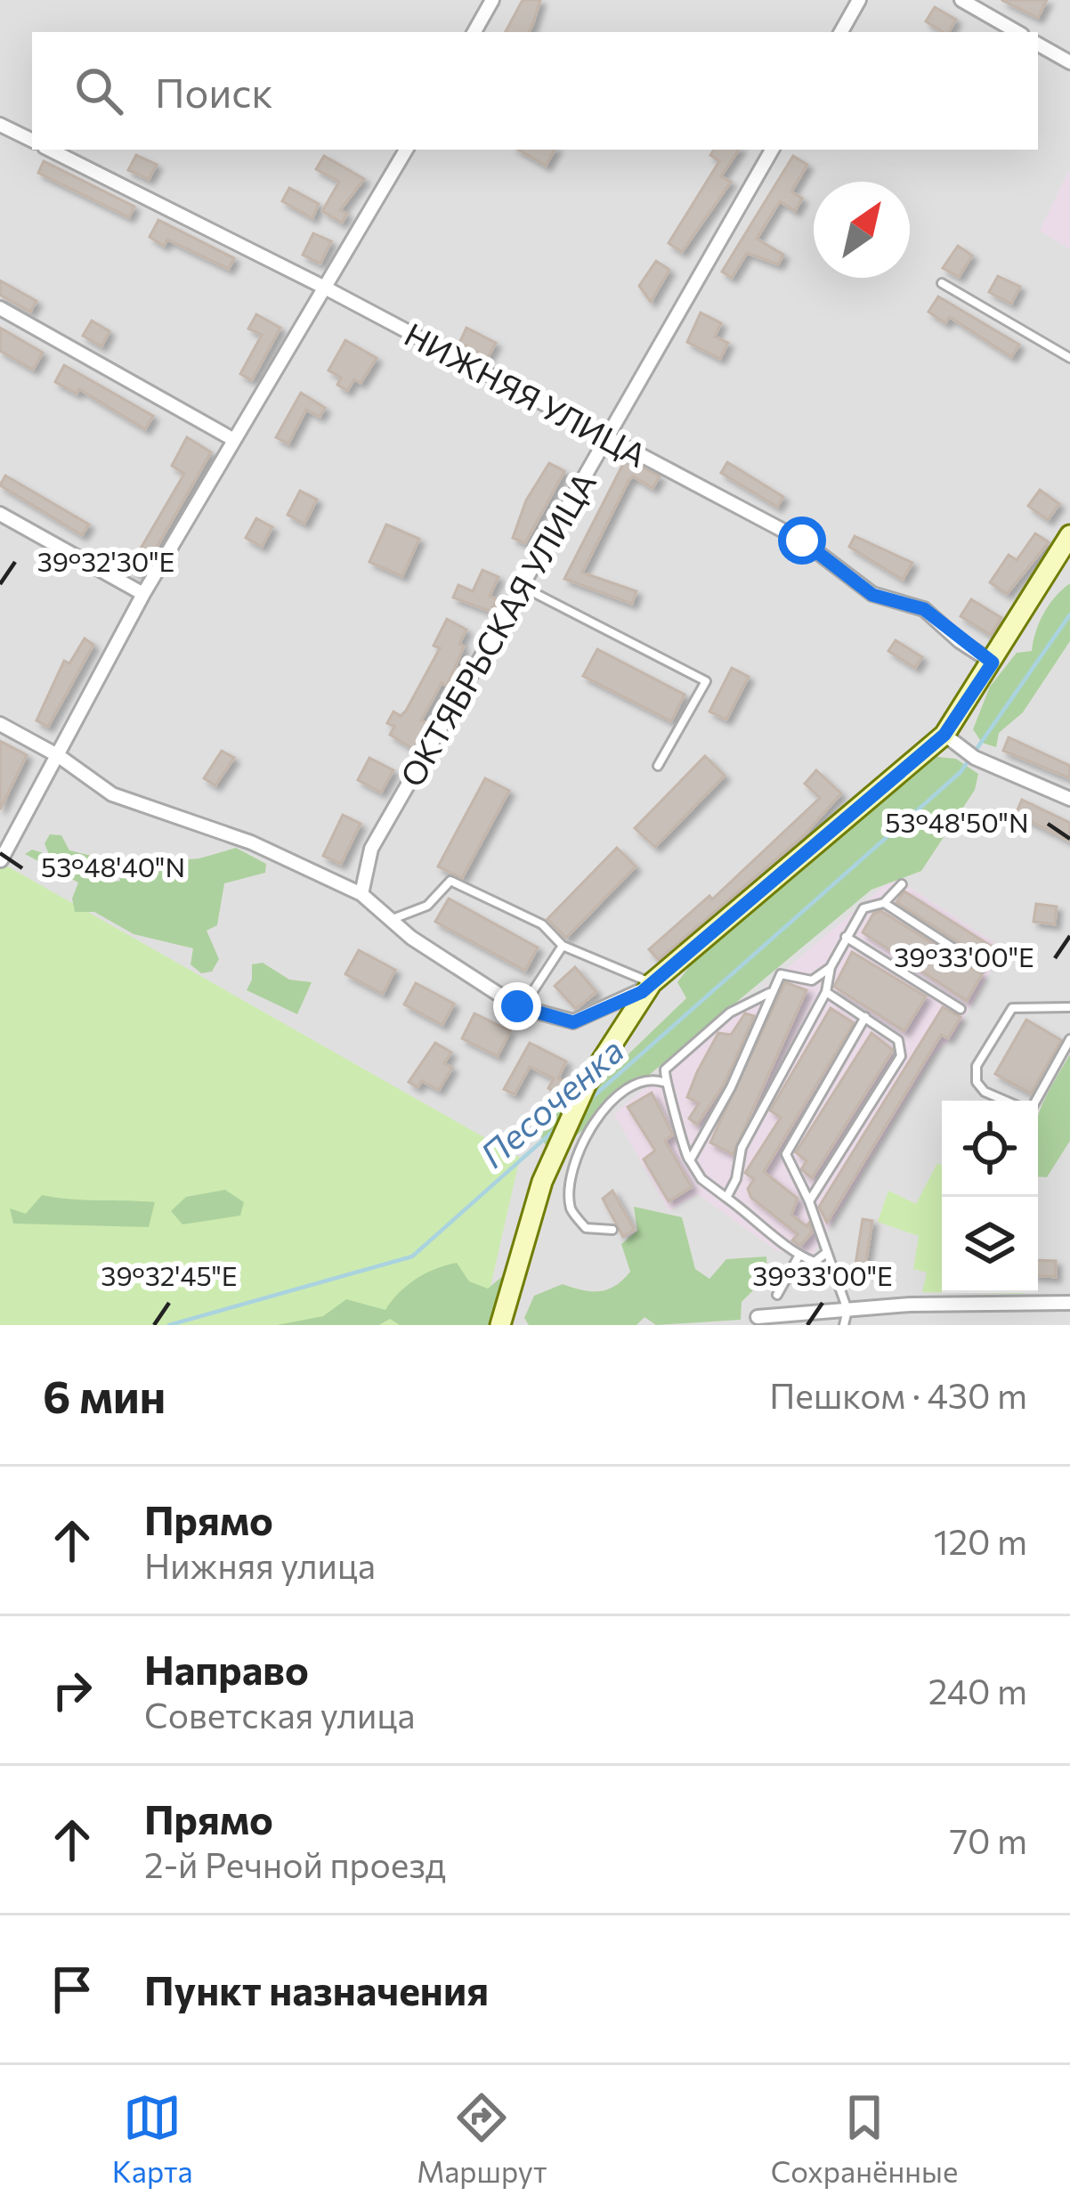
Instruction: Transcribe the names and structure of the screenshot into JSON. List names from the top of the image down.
{
  "streets": {
    "street": ["НИЖНЯЯ УЛИЦА", "ОКТЯБРЬСКАЯ УЛИЦА"]
  },
  "crossings": [
    ["НИЖНЯЯ УЛИЦА", "ОКТЯБРЬСКАЯ УЛИЦА"]
  ],
  "water": ["Песоченка"],
  "north": "top right",
  "page": {
    "search": "Поиск",
    "heading": ["6 мин", "Пешком · 430 m"],
    "list": [
      ["Прямо", "Нижняя улица", "120 m"],
      ["Направо", "Советская улица", "240 m"],
      ["Прямо", "2-й Речной проезд", "70 m"],
      "Пункт назначения"
    ],
    "nav": ["Карта", "Маршрут", "Сохранённые"]
  },
  "coordinates": [
    "39°32'30\"E",
    "53°48'50\"N",
    "53°48'40\"N",
    "39°33'00\"E",
    "39°32'45\"E"
  ]
}
